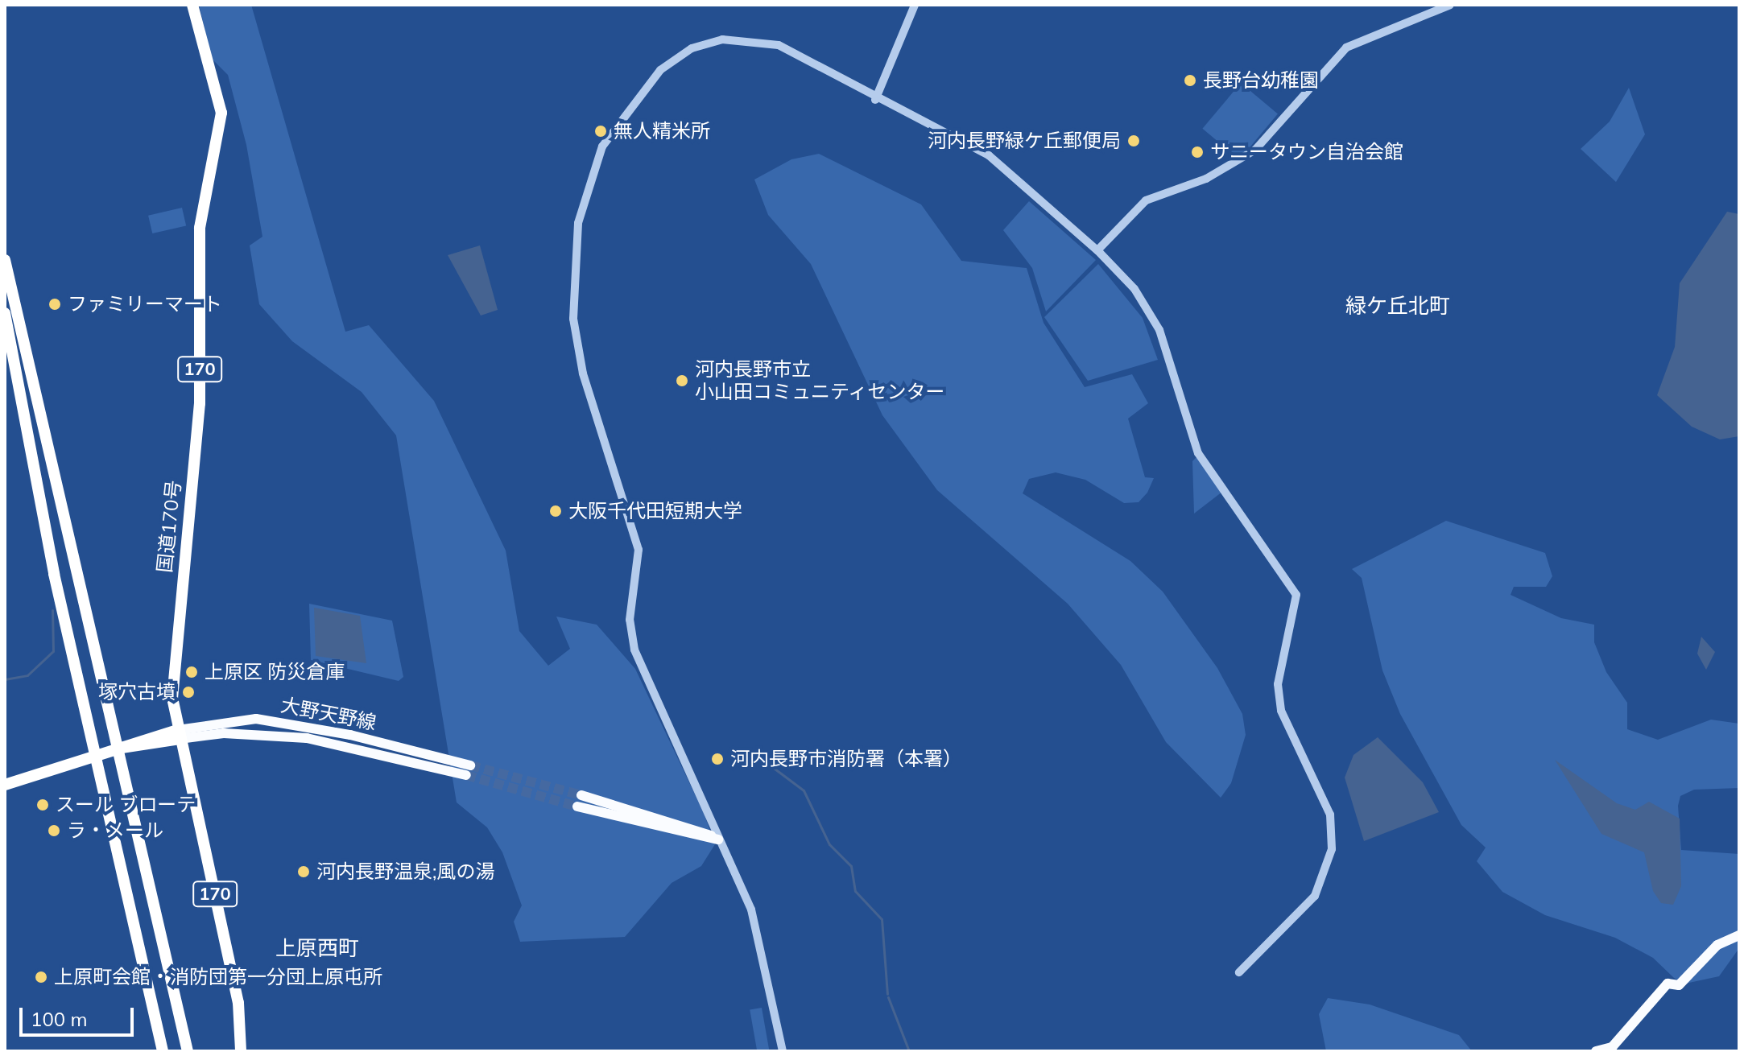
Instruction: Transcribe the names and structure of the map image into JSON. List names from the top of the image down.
{
  "streets": {
    "highway": ["170", "国道170号"],
    "main road": ["大野天野線"]
  },
  "crossings": [
    ["国道170号", "大野天野線"]
  ],
  "districts": ["緑ケ丘北町", "上原西町"],
  "places": [
    "長野台幼稚園",
    "無人精米所",
    "河内長野緑ケ丘郵便局",
    "サニータウン自治会館",
    "ファミリーマート",
    "河内長野市立 小山田コミュニティセンター",
    "大阪千代田短期大学",
    "上原区 防災倉庫",
    "塚穴古墳",
    "河内長野市消防署（本署）",
    "スール ブローテ",
    "ラ・メール",
    "河内長野温泉;風の湯",
    "上原町会館・消防団第一分団上原屯所"
  ],
  "scale_bar": "100 m"
}
